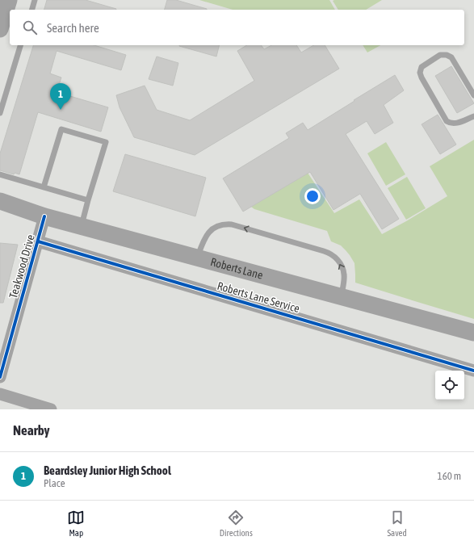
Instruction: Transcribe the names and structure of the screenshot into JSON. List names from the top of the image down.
{
  "streets": {
    "main road": ["Roberts Lane"],
    "street": ["Teakwood Drive", "Roberts Lane Service"]
  },
  "crossings": [
    ["Teakwood Drive", "Roberts Lane"],
    ["Teakwood Drive", "Roberts Lane Service"]
  ],
  "page": {
    "search": "Search here",
    "pins": "1",
    "heading": "Nearby",
    "list": [
      {
        "mark": "1",
        "name": "Beardsley Junior High School",
        "note": "Place",
        "value": "160 m"
      }
    ],
    "nav": ["Map", "Directions", "Saved"]
  }
}
